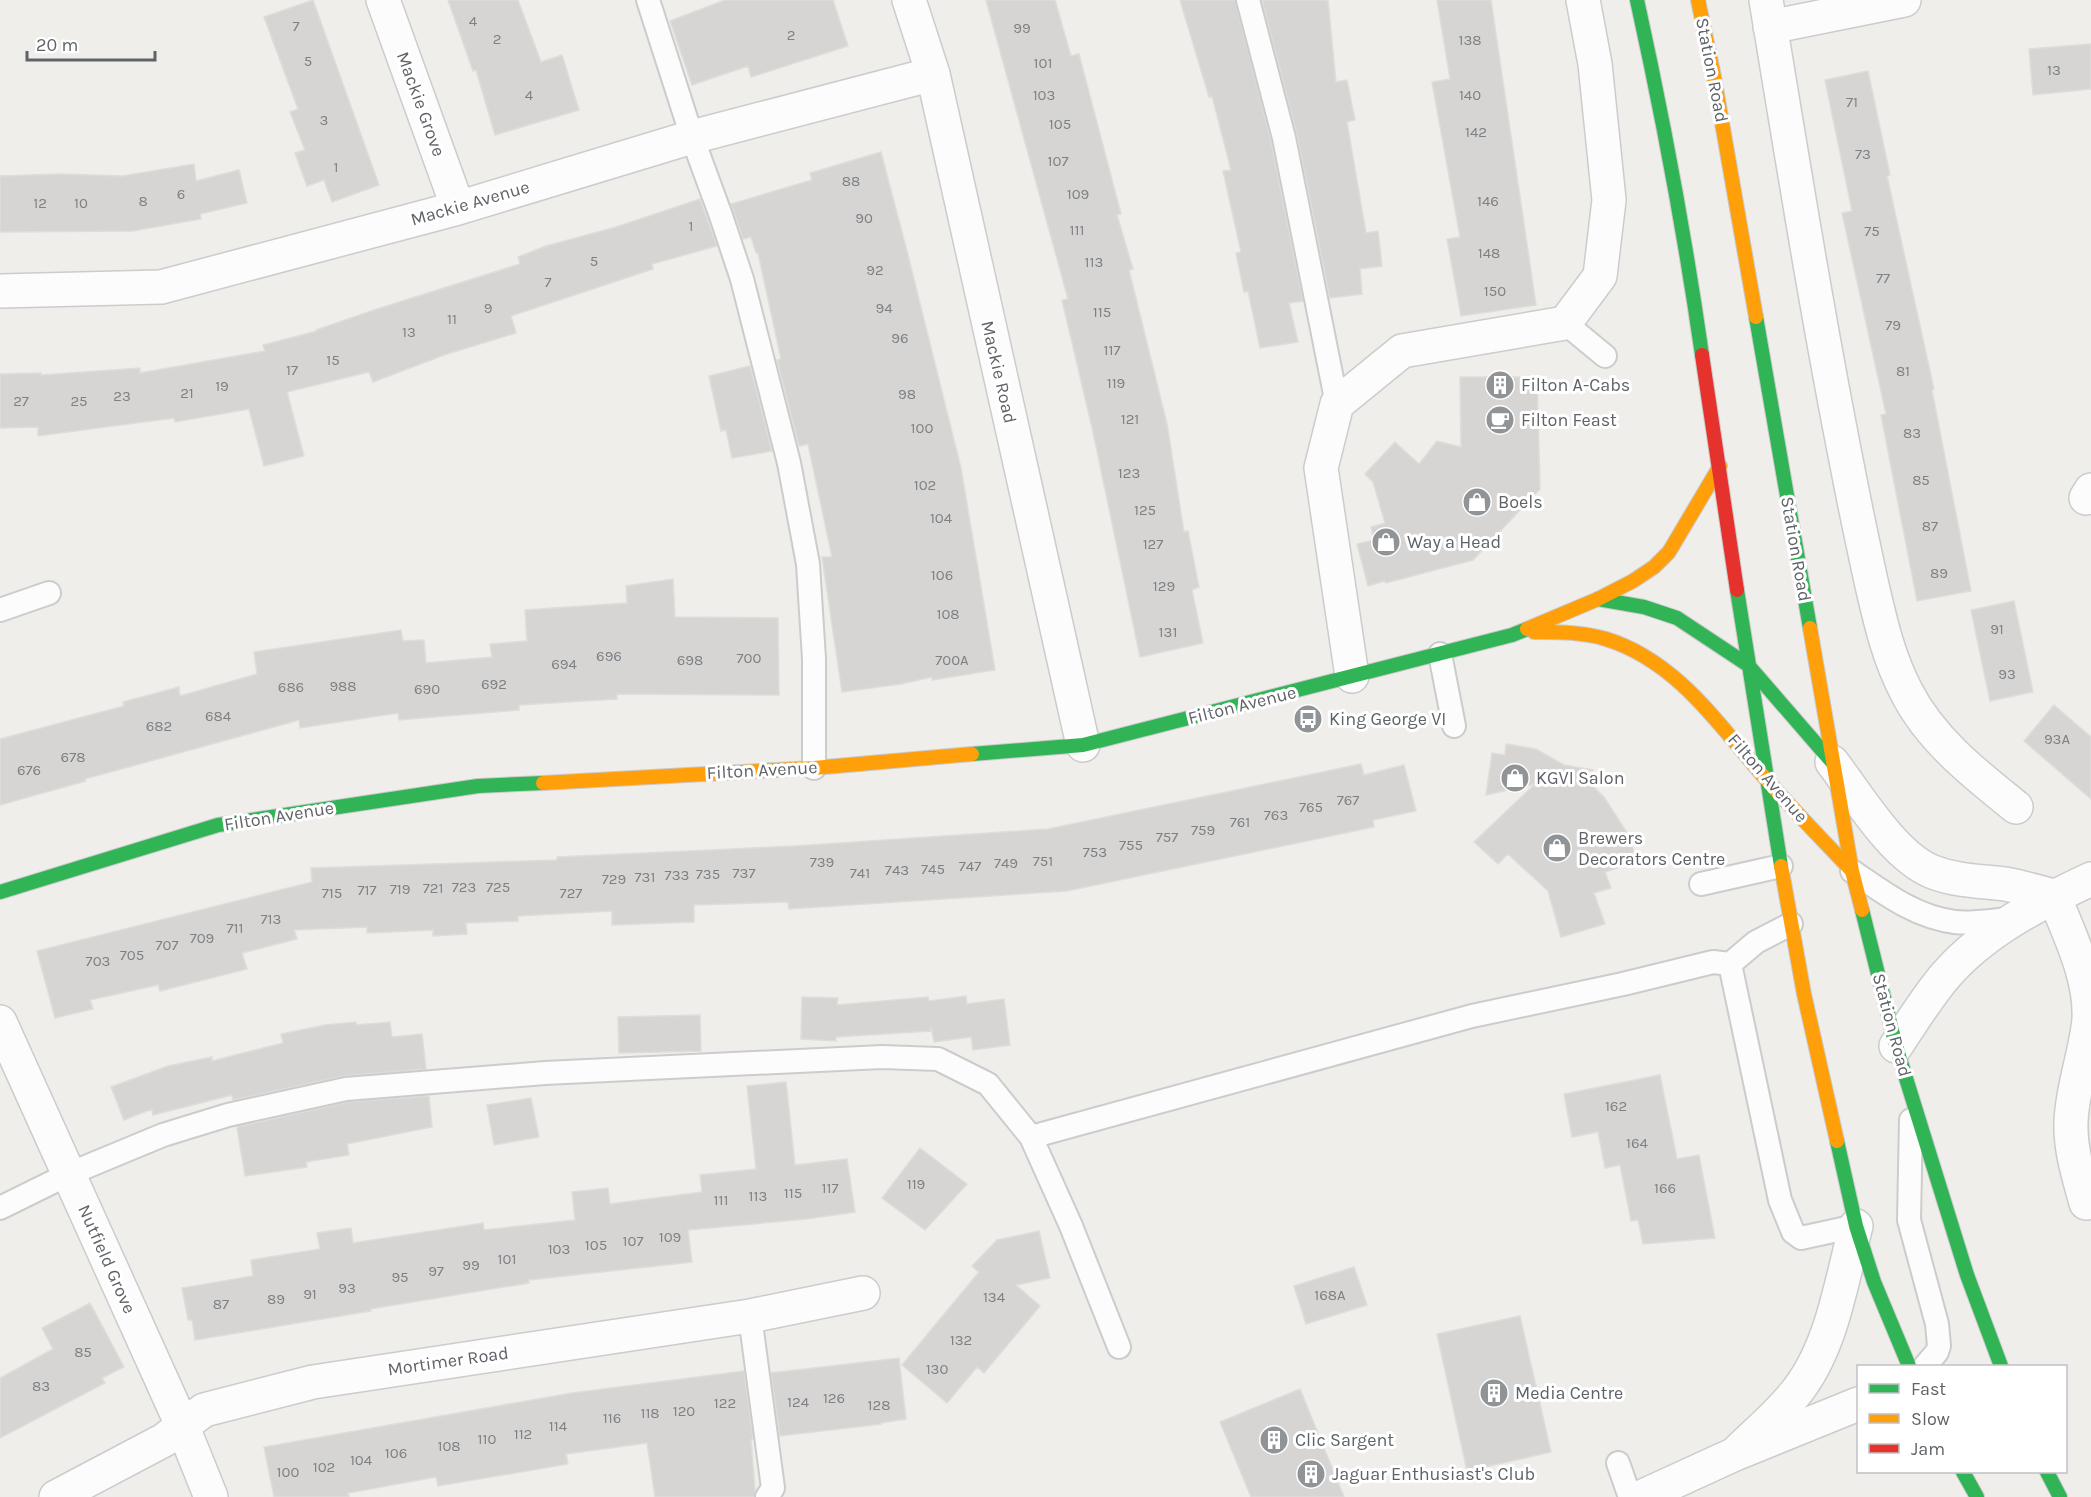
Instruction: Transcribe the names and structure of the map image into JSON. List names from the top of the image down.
{
  "streets": {
    "main road": ["Station Road", "Filton Avenue"],
    "street": [
      "Mackie Grove",
      "Mackie Avenue",
      "Mackie Road",
      "Nutfield Grove",
      "Mortimer Road"
    ]
  },
  "crossings": [
    ["Station Road", "Filton Avenue"],
    ["Mackie Grove", "Mackie Avenue"],
    ["Mackie Avenue", "Mackie Road"],
    ["Mackie Road", "Filton Avenue"],
    ["Nutfield Grove", "Mortimer Road"]
  ],
  "places": {
    "building": [
      "Filton A-Cabs",
      "Media Centre",
      "Clic Sargent",
      "Jaguar Enthusiast's Club"
    ],
    "cafe": ["Filton Feast"],
    "shop": [
      "Boels",
      "Way a Head",
      "KGVI Salon",
      "Brewers Decorators Centre"
    ],
    "bus stop": ["King George VI"]
  },
  "house_numbers": [
    "4",
    "7",
    "99",
    "2",
    "2",
    "138",
    "5",
    "101",
    "13",
    "4",
    "103",
    "140",
    "71",
    "3",
    "105",
    "142",
    "73",
    "107",
    "1",
    "88",
    "6",
    "109",
    "8",
    "146",
    "12",
    "10",
    "90",
    "1",
    "111",
    "75",
    "148",
    "5",
    "113",
    "92",
    "77",
    "7",
    "150",
    "9",
    "94",
    "115",
    "11",
    "79",
    "13",
    "96",
    "117",
    "15",
    "17",
    "81",
    "119",
    "19",
    "21",
    "98",
    "23",
    "27",
    "25",
    "121",
    "100",
    "83",
    "123",
    "85",
    "102",
    "125",
    "104",
    "87",
    "127",
    "89",
    "106",
    "129",
    "108",
    "91",
    "131",
    "696",
    "700",
    "698",
    "700A",
    "694",
    "93",
    "692",
    "988",
    "686",
    "690",
    "684",
    "682",
    "93A",
    "678",
    "676",
    "767",
    "765",
    "763",
    "761",
    "759",
    "757",
    "755",
    "753",
    "751",
    "739",
    "749",
    "747",
    "745",
    "743",
    "737",
    "741",
    "735",
    "733",
    "731",
    "729",
    "723",
    "725",
    "721",
    "719",
    "717",
    "715",
    "727",
    "713",
    "711",
    "709",
    "707",
    "705",
    "703",
    "162",
    "164",
    "119",
    "117",
    "166",
    "115",
    "113",
    "111",
    "109",
    "107",
    "105",
    "103",
    "101",
    "99",
    "97",
    "95",
    "93",
    "91",
    "168A",
    "134",
    "89",
    "87",
    "132",
    "85",
    "130",
    "83",
    "126",
    "124",
    "122",
    "128",
    "120",
    "118",
    "116",
    "114",
    "112",
    "110",
    "108",
    "106",
    "104",
    "102",
    "100"
  ],
  "legend": ["Fast", "Slow", "Jam"],
  "scale_bar": "20 m"
}
